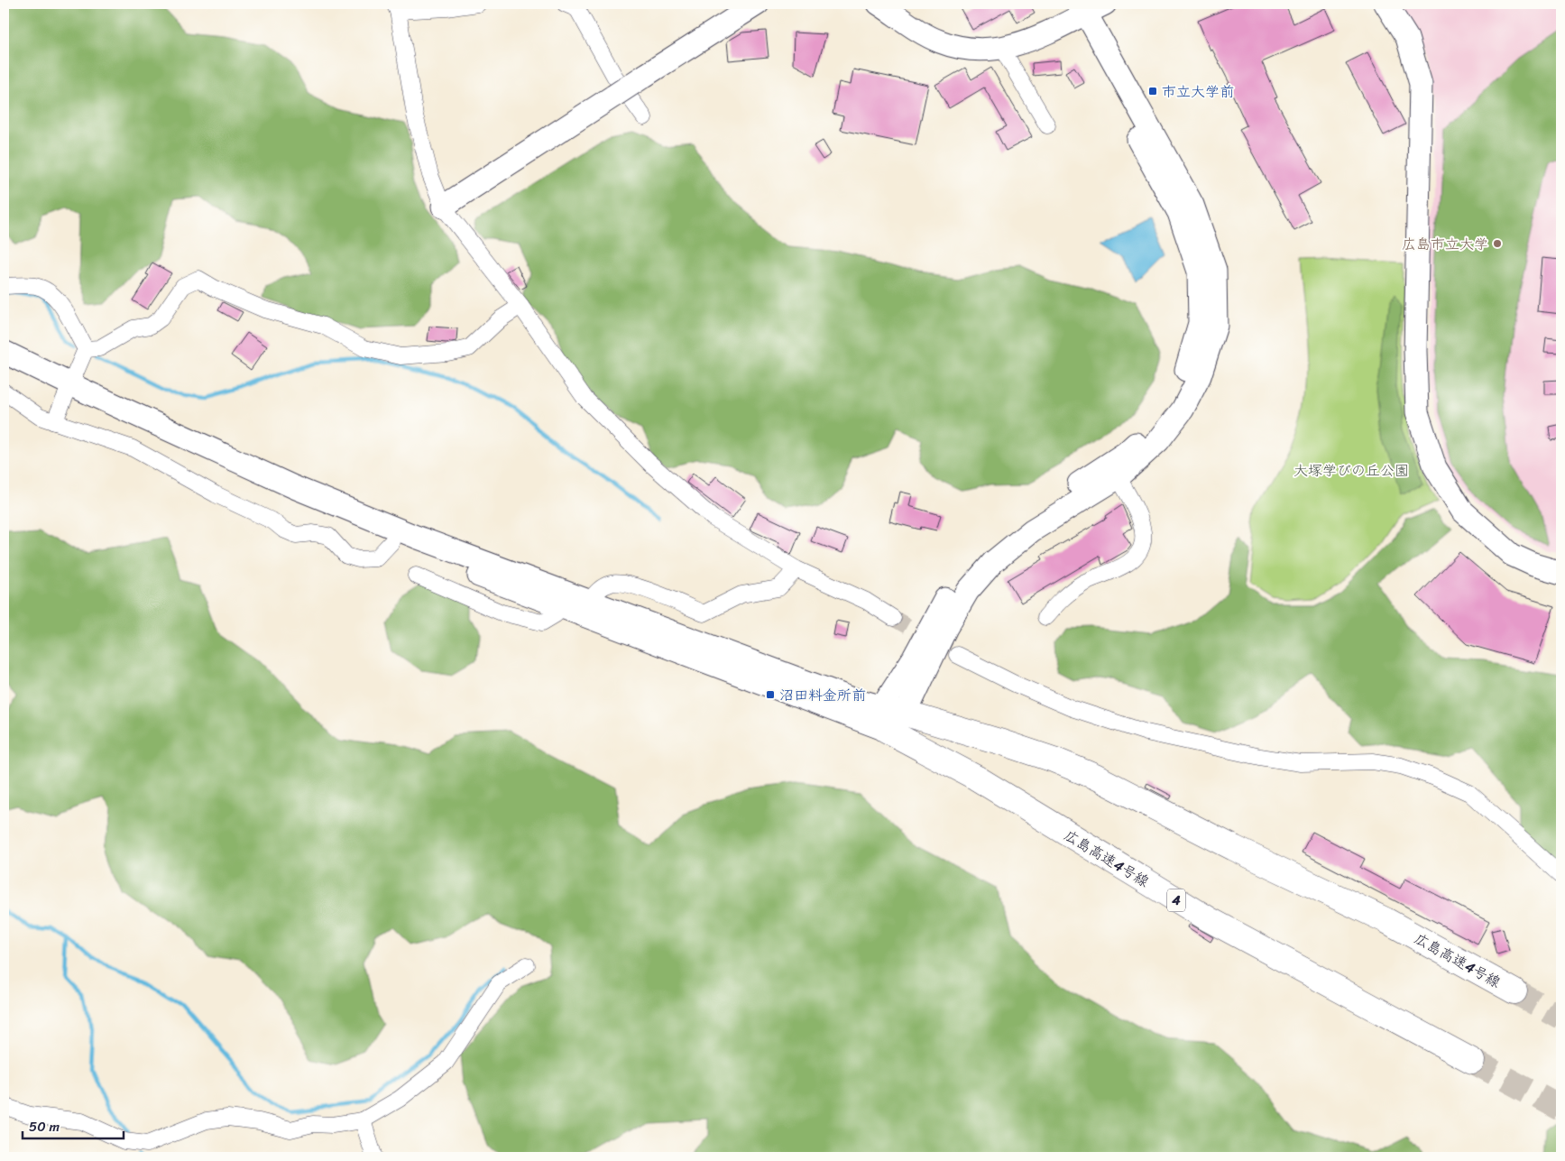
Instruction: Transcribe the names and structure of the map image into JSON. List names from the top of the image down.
{
  "streets": {
    "highway": ["広島高速4号線", "4"]
  },
  "parks": ["大塚学びの丘公園"],
  "places": {
    "transit": ["市立大学前", "沼田料金所前"],
    "other": ["広島市立大学"]
  },
  "scale_bar": "50 m"
}
